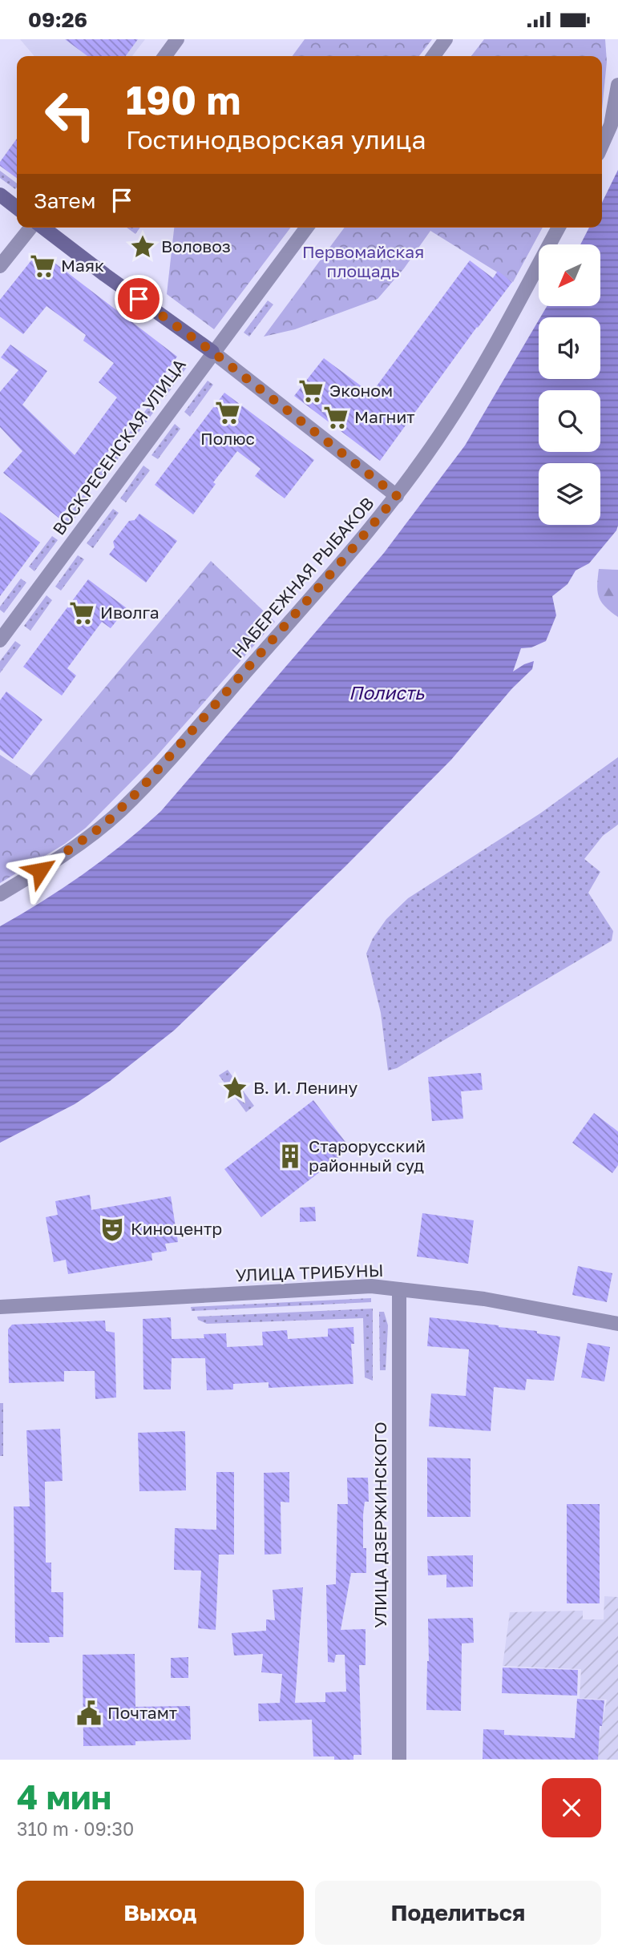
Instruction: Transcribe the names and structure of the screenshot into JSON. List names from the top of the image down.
{
  "streets": {
    "street": [
      "ВОСКРЕСЕНСКАЯ УЛИЦА",
      "НАБЕРЕЖНАЯ РЫБАКОВ",
      "УЛИЦА ТРИБУНЫ",
      "УЛИЦА ДЗЕРЖИНСКОГО"
    ]
  },
  "crossings": [
    ["УЛИЦА ТРИБУНЫ", "УЛИЦА ДЗЕРЖИНСКОГО"]
  ],
  "water": ["Полисть"],
  "parks": ["Первомайская площадь"],
  "places": {
    "place": ["Воловоз", "В. И. Ленину"],
    "supermarket": [
      "Маяк",
      "Эконом",
      "Полюс",
      "Магнит",
      "Иволга"
    ],
    "building": ["Старорусский районный суд"],
    "theatre": ["Киноцентр"],
    "public building": ["Почтамт"]
  },
  "north": "bottom left",
  "page": {
    "status": "09:26",
    "turn": ["190 m", "Гостинодворская улица"],
    "then": "Затем",
    "heading": ["4 мин", "310 m · 09:30"],
    "buttons": ["Выход", "Поделиться"]
  }
}
